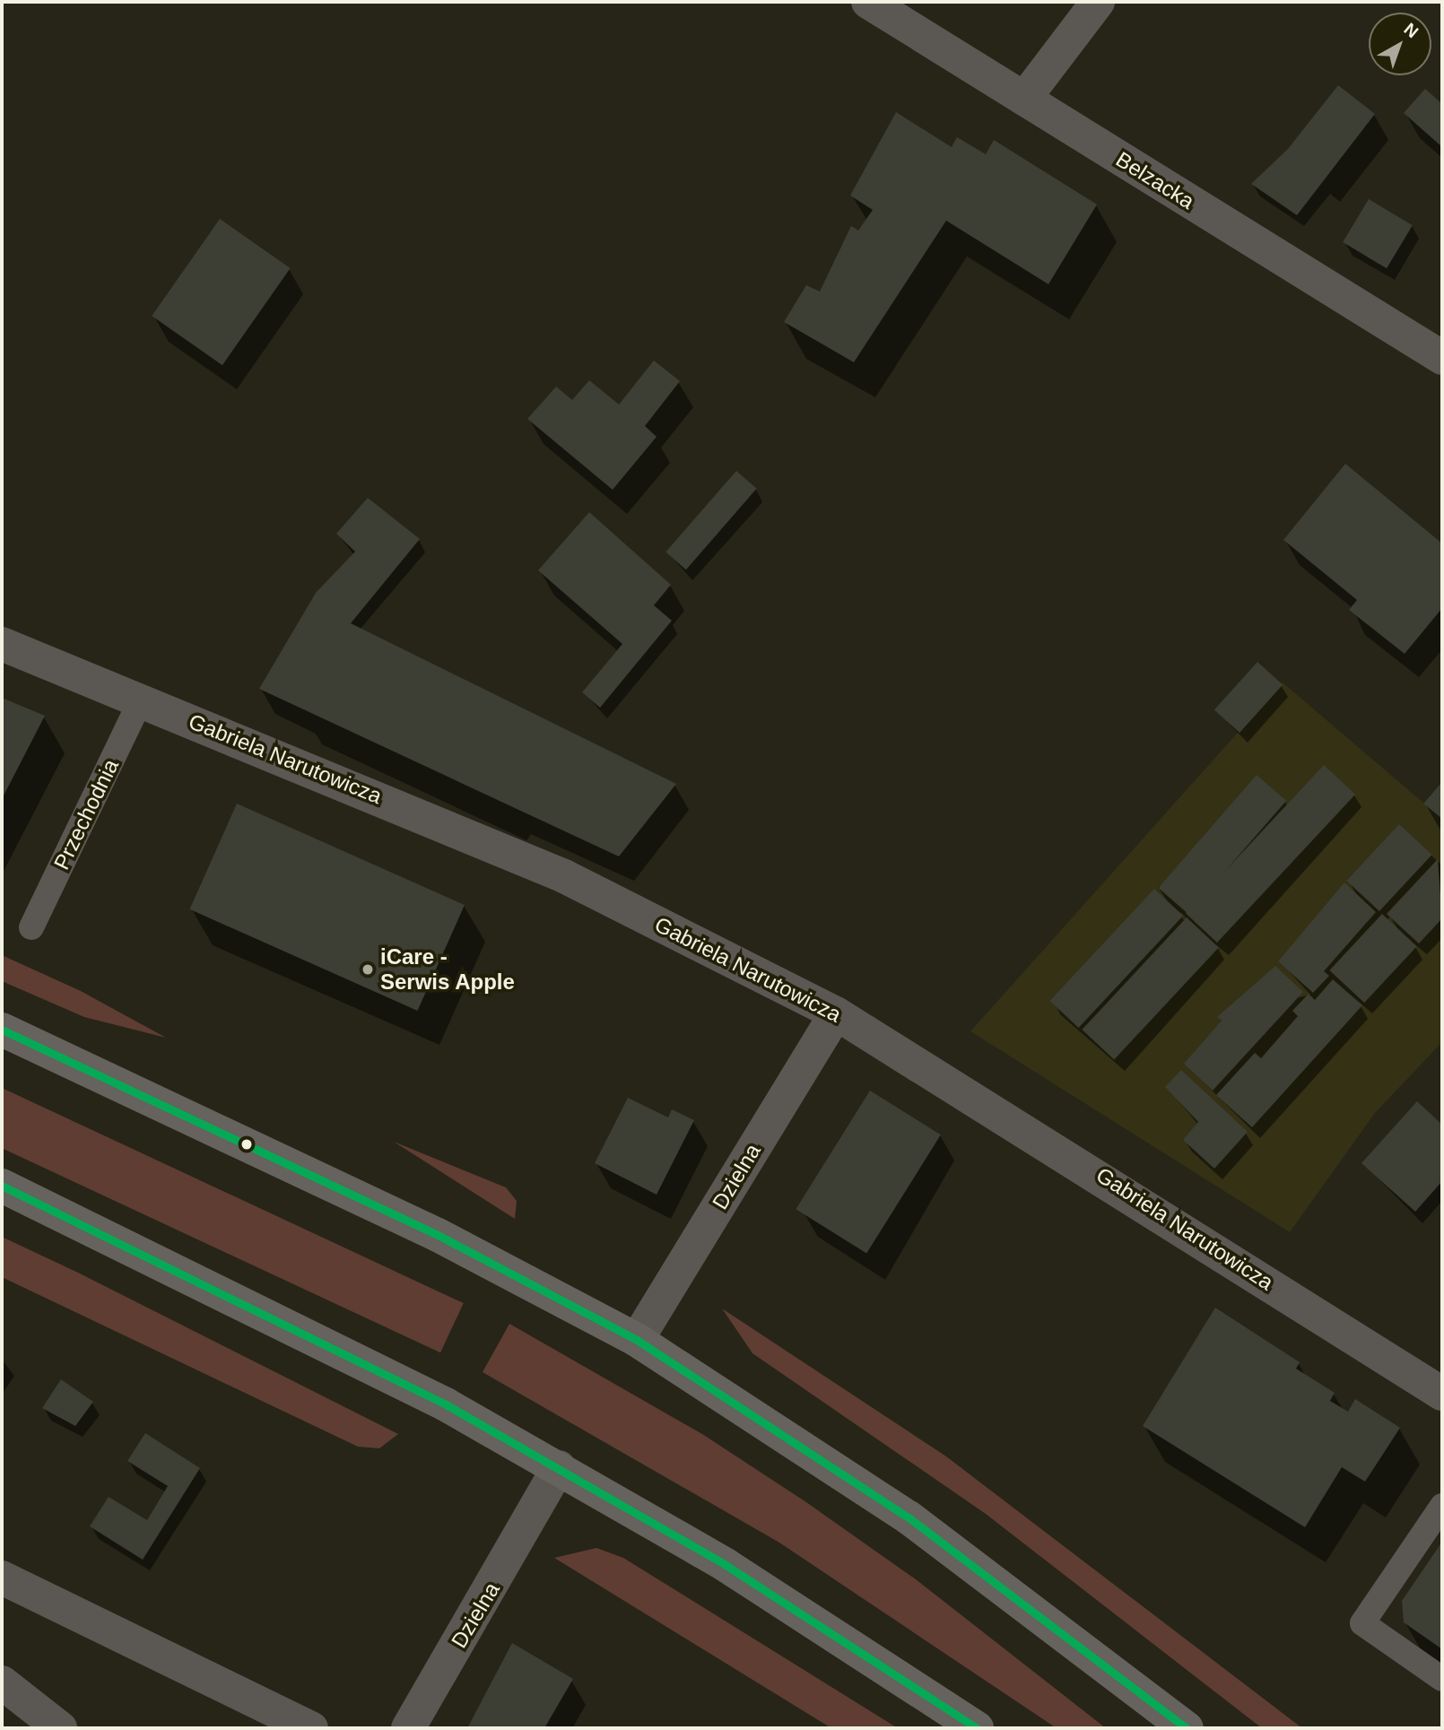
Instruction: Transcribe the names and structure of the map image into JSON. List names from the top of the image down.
{
  "streets": {
    "street": ["Belzacka", "Gabriela Narutowicza", "Dzielna"],
    "lane": ["Przechodnia"]
  },
  "crossings": [
    ["Gabriela Narutowicza", "Przechodnia"],
    ["Gabriela Narutowicza", "Dzielna"]
  ],
  "places": ["iCare - Serwis Apple"],
  "north": "top right"
}
